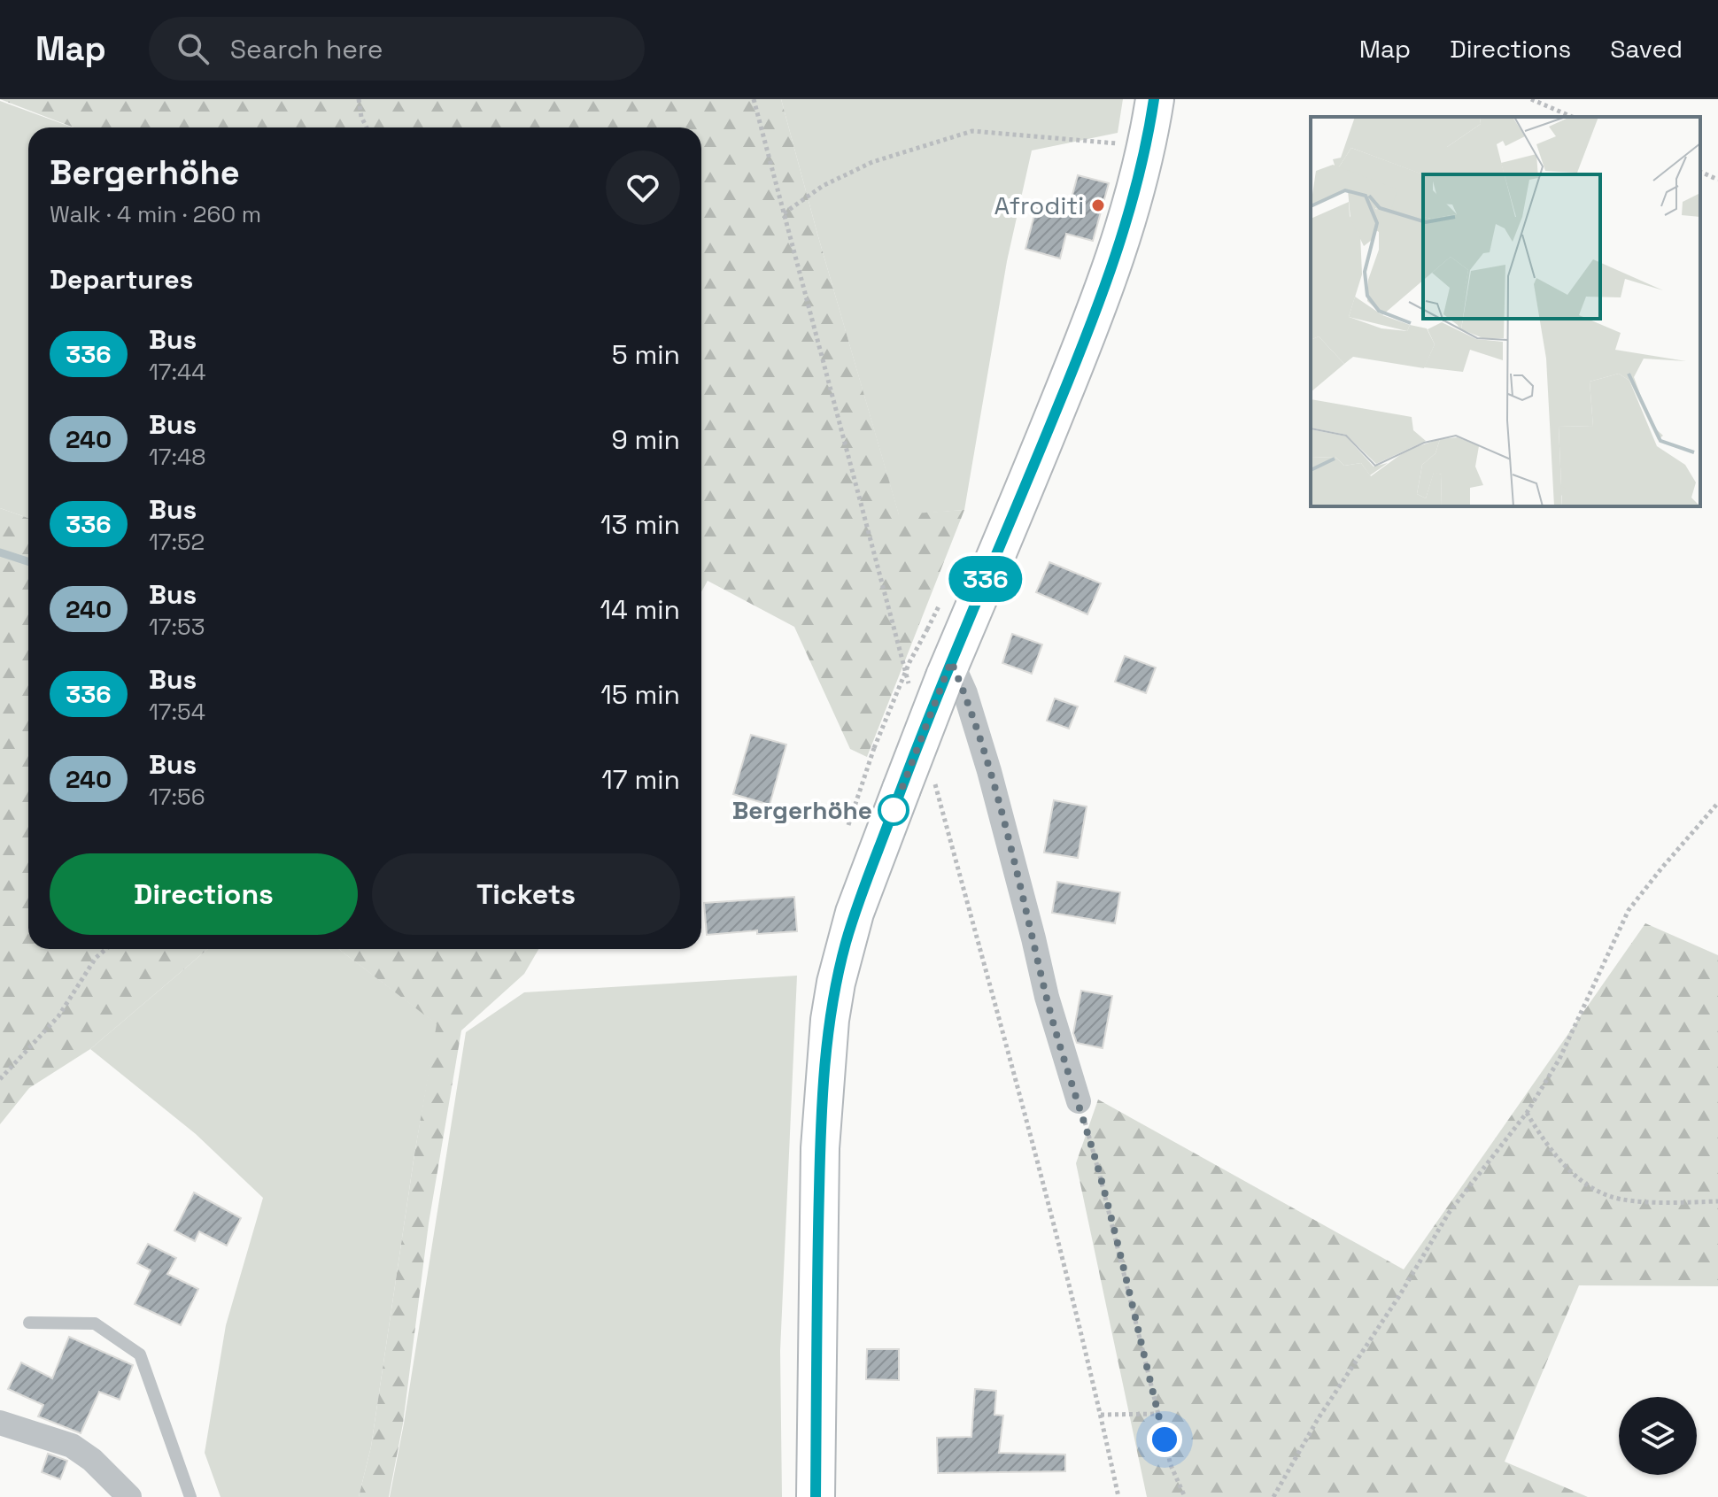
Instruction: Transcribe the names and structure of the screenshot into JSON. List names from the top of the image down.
{
  "places": ["Afroditi", "Bergerhöhe"],
  "lines": ["bus line 336"],
  "page": {
    "header": "Map",
    "search": "Search here",
    "nav": ["Map", "Directions", "Saved"],
    "on_map": "336",
    "heading": [
      ["Bergerhöhe", "Walk · 4 min · 260 m"],
      "Departures"
    ],
    "list": [
      {
        "mark": "336",
        "name": "Bus",
        "note": "17:44",
        "value": "5 min"
      },
      {
        "mark": "240",
        "name": "Bus",
        "note": "17:48",
        "value": "9 min"
      },
      {
        "mark": "336",
        "name": "Bus",
        "note": "17:52",
        "value": "13 min"
      },
      {
        "mark": "240",
        "name": "Bus",
        "note": "17:53",
        "value": "14 min"
      },
      {
        "mark": "336",
        "name": "Bus",
        "note": "17:54",
        "value": "15 min"
      },
      {
        "mark": "240",
        "name": "Bus",
        "note": "17:56",
        "value": "17 min"
      }
    ],
    "buttons": ["Directions", "Tickets"]
  }
}
